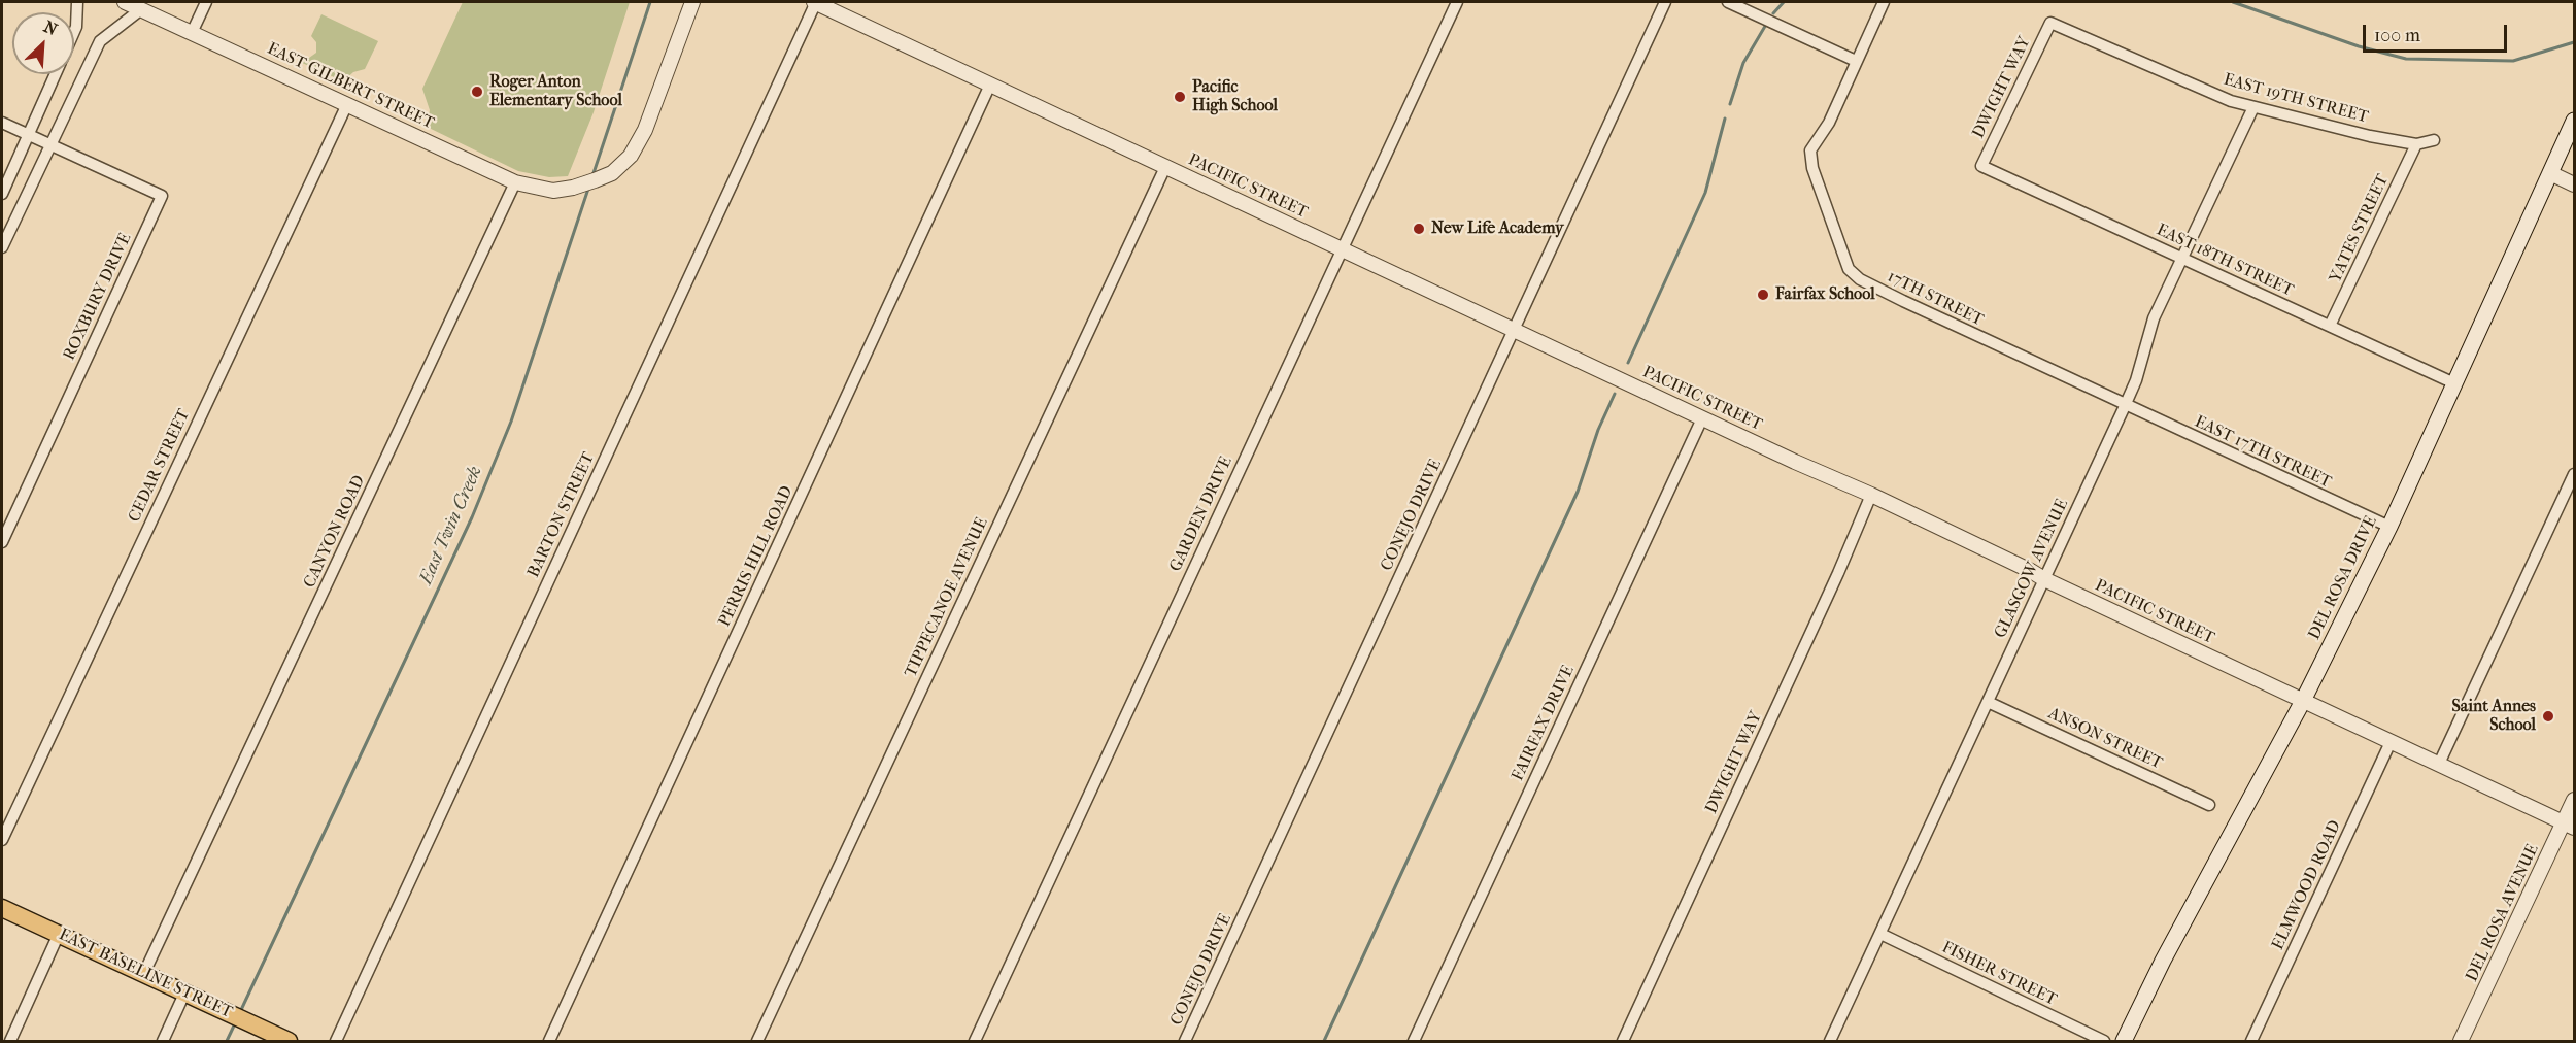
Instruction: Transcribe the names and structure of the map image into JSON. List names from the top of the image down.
{
  "streets": {
    "main road": ["DEL ROSA DRIVE", "EAST BASELINE STREET"],
    "street": [
      "EAST GILBERT STREET",
      "DWIGHT WAY",
      "EAST 19TH STREET",
      "PACIFIC STREET",
      "YATES STREET",
      "EAST 18TH STREET",
      "ROXBURY DRIVE",
      "17TH STREET",
      "EAST 17TH STREET",
      "CEDAR STREET",
      "GARDEN DRIVE",
      "BARTON STREET",
      "CONEJO DRIVE",
      "CANYON ROAD",
      "PERRIS HILL ROAD",
      "GLASGOW AVENUE",
      "TIPPECANOE AVENUE",
      "FAIRFAX DRIVE",
      "ANSON STREET",
      "ELMWOOD ROAD",
      "DEL ROSA AVENUE",
      "FISHER STREET"
    ]
  },
  "crossings": [
    ["EAST GILBERT STREET", "CEDAR STREET"],
    ["EAST GILBERT STREET", "CANYON ROAD"],
    ["DWIGHT WAY", "EAST 19TH STREET"],
    ["DWIGHT WAY", "PACIFIC STREET"],
    ["DWIGHT WAY", "EAST 18TH STREET"],
    ["EAST 19TH STREET", "YATES STREET"],
    ["EAST 19TH STREET", "GLASGOW AVENUE"],
    ["PACIFIC STREET", "GARDEN DRIVE"],
    ["PACIFIC STREET", "BARTON STREET"],
    ["PACIFIC STREET", "CONEJO DRIVE"],
    ["PACIFIC STREET", "PERRIS HILL ROAD"],
    ["PACIFIC STREET", "GLASGOW AVENUE"],
    ["PACIFIC STREET", "DEL ROSA DRIVE"],
    ["PACIFIC STREET", "TIPPECANOE AVENUE"],
    ["PACIFIC STREET", "FAIRFAX DRIVE"],
    ["PACIFIC STREET", "ELMWOOD ROAD"],
    ["PACIFIC STREET", "DEL ROSA AVENUE"],
    ["YATES STREET", "EAST 18TH STREET"],
    ["EAST 18TH STREET", "GLASGOW AVENUE"],
    ["EAST 18TH STREET", "DEL ROSA DRIVE"],
    ["17TH STREET", "EAST 17TH STREET"],
    ["17TH STREET", "GLASGOW AVENUE"],
    ["EAST 17TH STREET", "GLASGOW AVENUE"],
    ["EAST 17TH STREET", "DEL ROSA DRIVE"],
    ["CANYON ROAD", "EAST BASELINE STREET"],
    ["GLASGOW AVENUE", "ANSON STREET"],
    ["GLASGOW AVENUE", "FISHER STREET"]
  ],
  "water": ["East Twin Creek"],
  "places": [
    "Roger Anton Elementary School",
    "Pacific High School",
    "New Life Academy",
    "Fairfax School",
    "Saint Annes School"
  ],
  "scale_bar": "100 m",
  "north": "top right"
}
